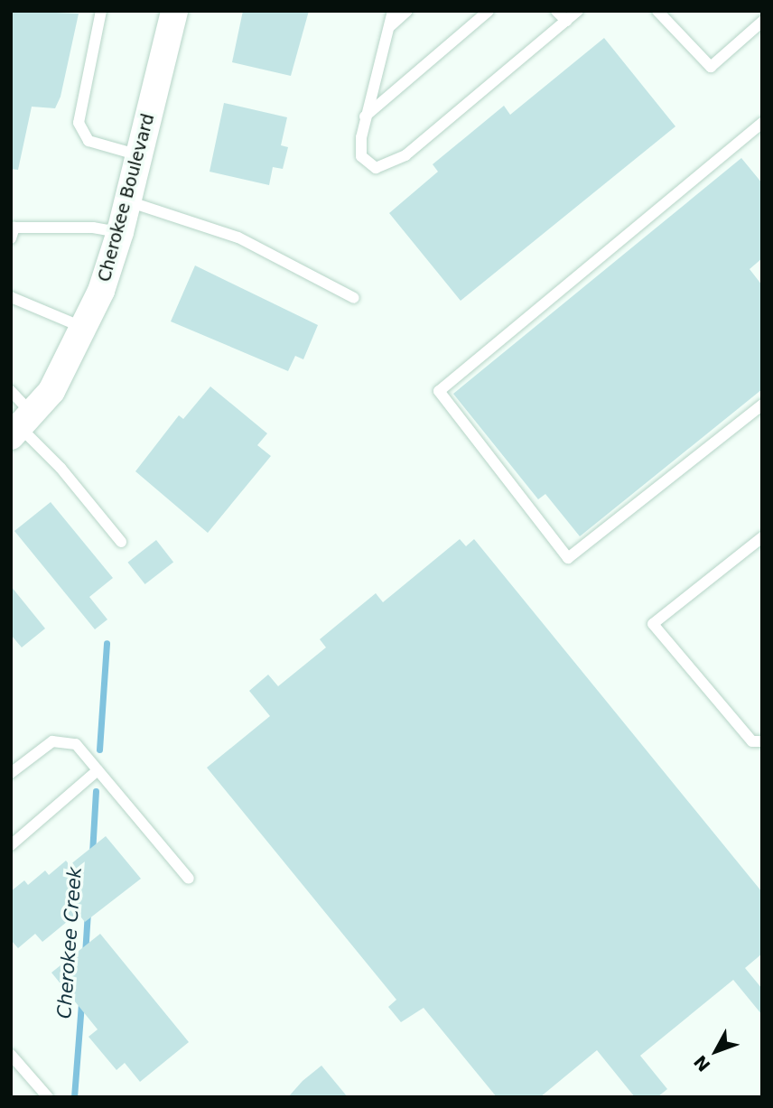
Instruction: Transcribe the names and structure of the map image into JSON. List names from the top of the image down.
{
  "streets": {
    "street": ["Cherokee Boulevard"]
  },
  "water": ["Cherokee Creek"],
  "north": "bottom left"
}
